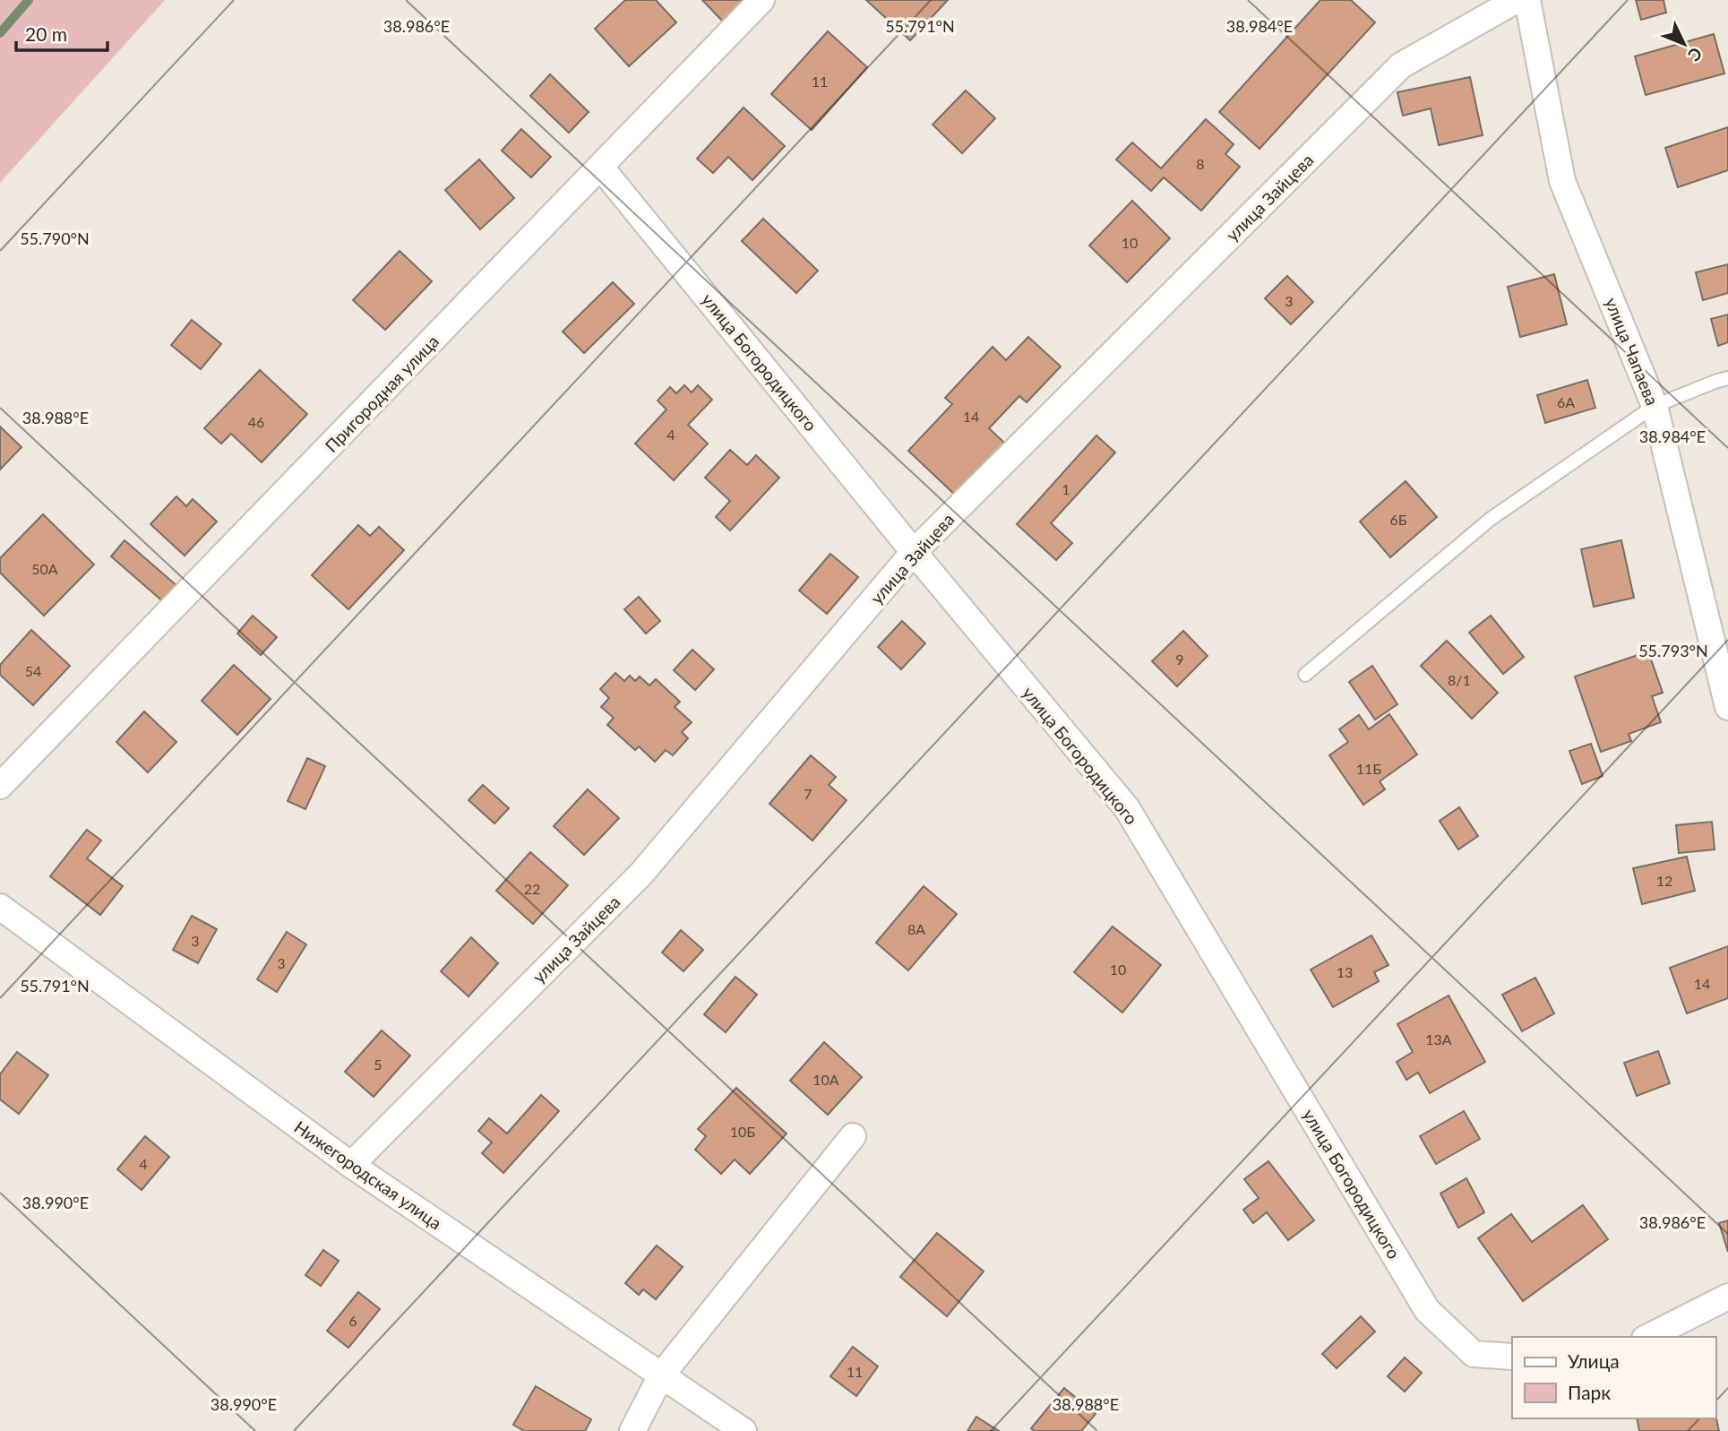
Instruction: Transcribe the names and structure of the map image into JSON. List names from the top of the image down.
{
  "streets": {
    "street": [
      "улица Зайцева",
      "улица Чапаева",
      "улица Богородицкого",
      "Пригородная улица",
      "Нижегородская улица"
    ]
  },
  "crossings": [
    ["улица Зайцева", "улица Богородицкого"],
    ["улица Зайцева", "Нижегородская улица"],
    ["улица Богородицкого", "Пригородная улица"]
  ],
  "house_numbers": [
    "11",
    "8",
    "10",
    "3",
    "6А",
    "14",
    "46",
    "4",
    "1",
    "6Б",
    "50А",
    "9",
    "54",
    "8/1",
    "11Б",
    "7",
    "12",
    "22",
    "8А",
    "3",
    "3",
    "10",
    "13",
    "14",
    "13А",
    "5",
    "10А",
    "10Б",
    "4",
    "6",
    "11"
  ],
  "legend": ["Улица", "Парк"],
  "scale_bar": "20 m",
  "north": "bottom right",
  "coordinates": [
    "38.986°E",
    "38.984°E",
    "55.791°N",
    "55.790°N",
    "38.988°E",
    "55.793°N",
    "38.990°E"
  ]
}
